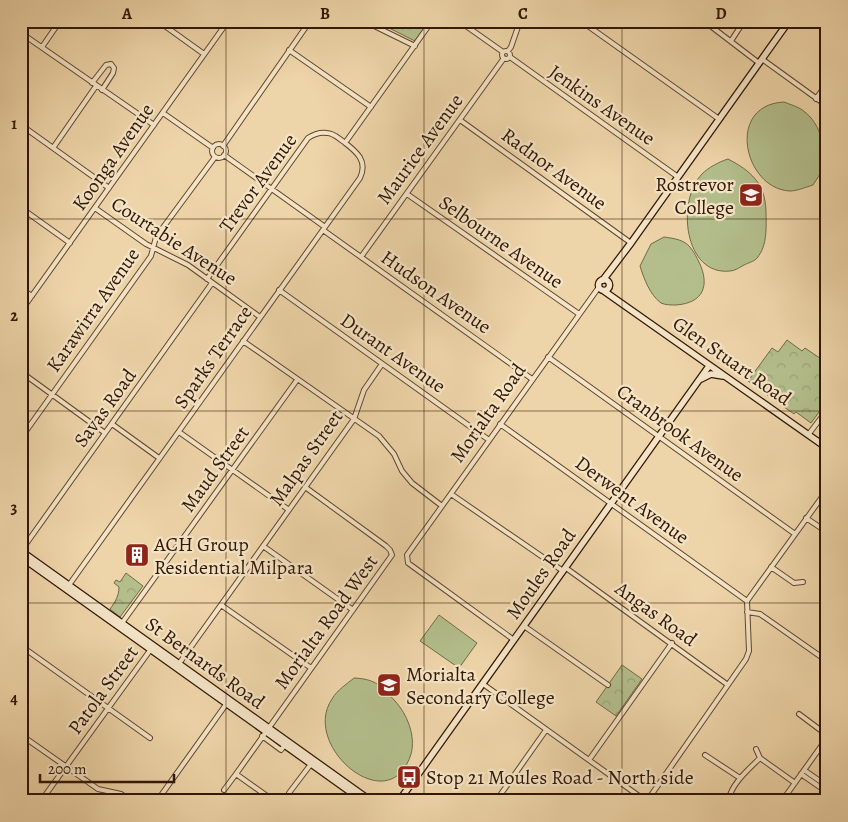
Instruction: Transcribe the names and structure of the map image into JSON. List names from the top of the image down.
{
  "streets": {
    "main road": ["Glen Stuart Road", "Moules Road", "St Bernards Road"],
    "street": [
      "Jenkins Avenue",
      "Maurice Avenue",
      "Koonga Avenue",
      "Radnor Avenue",
      "Trevor Avenue",
      "Courtabie Avenue",
      "Selbourne Avenue",
      "Hudson Avenue",
      "Karawirra Avenue",
      "Durant Avenue",
      "Sparks Terrace",
      "Savas Road",
      "Morialta Road",
      "Cranbrook Avenue",
      "Malpas Street",
      "Maud Street",
      "Derwent Avenue",
      "Angas Road",
      "Morialta Road West",
      "Patola Street"
    ]
  },
  "crossings": [
    ["Jenkins Avenue", "Maurice Avenue"],
    ["Maurice Avenue", "Radnor Avenue"],
    ["Maurice Avenue", "Selbourne Avenue"],
    ["Maurice Avenue", "Hudson Avenue"],
    ["Koonga Avenue", "Courtabie Avenue"],
    ["Trevor Avenue", "Courtabie Avenue"],
    ["Trevor Avenue", "Hudson Avenue"],
    ["Trevor Avenue", "Sparks Terrace"],
    ["Courtabie Avenue", "Karawirra Avenue"],
    ["Courtabie Avenue", "Sparks Terrace"],
    ["Courtabie Avenue", "Savas Road"],
    ["Selbourne Avenue", "Morialta Road"],
    ["Hudson Avenue", "Karawirra Avenue"],
    ["Hudson Avenue", "Sparks Terrace"],
    ["Hudson Avenue", "Morialta Road"],
    ["Durant Avenue", "Sparks Terrace"],
    ["Durant Avenue", "Morialta Road"],
    ["Durant Avenue", "Malpas Street"],
    ["Sparks Terrace", "St Bernards Road"],
    ["Glen Stuart Road", "Morialta Road"],
    ["Glen Stuart Road", "Moules Road"],
    ["Savas Road", "St Bernards Road"],
    ["Morialta Road", "Cranbrook Avenue"],
    ["Morialta Road", "Derwent Avenue"],
    ["Morialta Road", "Moules Road"],
    ["Morialta Road", "Angas Road"],
    ["Cranbrook Avenue", "Moules Road"],
    ["Malpas Street", "Morialta Road West"],
    ["Malpas Street", "St Bernards Road"],
    ["Maud Street", "St Bernards Road"],
    ["Derwent Avenue", "Moules Road"],
    ["Moules Road", "Angas Road"],
    ["Morialta Road West", "St Bernards Road"],
    ["St Bernards Road", "Patola Street"]
  ],
  "places": {
    "school or university": ["Rostrevor College", "Morialta Secondary College"],
    "building": ["ACH Group Residential Milpara"],
    "bus stop": ["Stop 21 Moules Road - North side"]
  },
  "scale_bar": "200 m",
  "grid": {
    "columns": [
      "A",
      "B",
      "C",
      "D"
    ],
    "rows": [
      "1",
      "2",
      "3",
      "4"
    ]
  }
}
